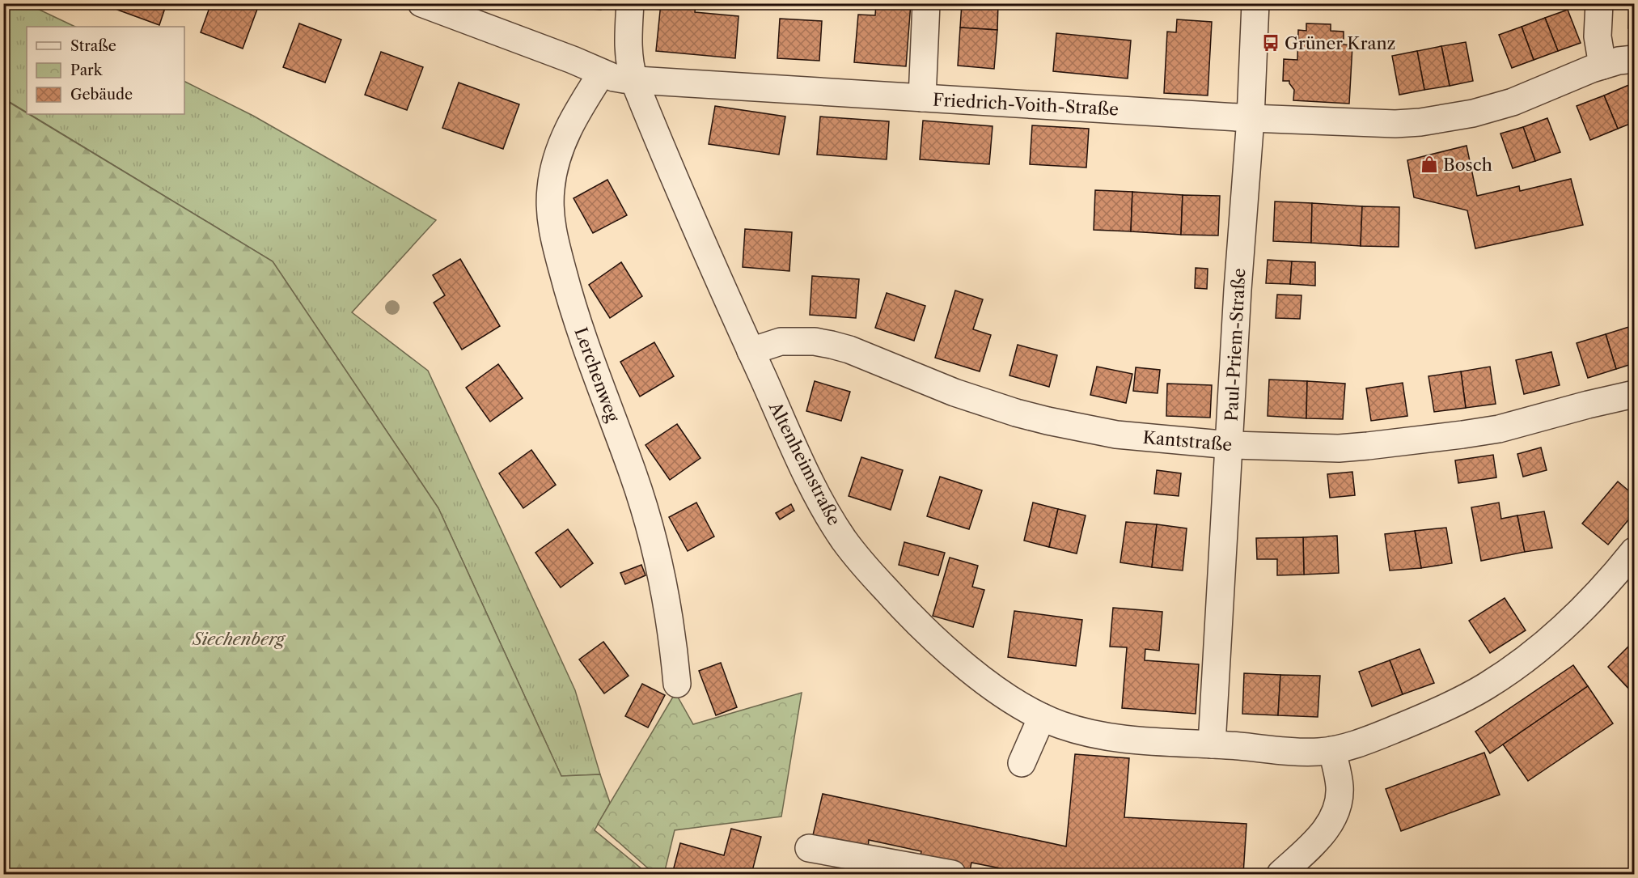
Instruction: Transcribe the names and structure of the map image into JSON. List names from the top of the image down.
{
  "streets": {
    "street": [
      "Friedrich-Voith-Straße",
      "Paul-Priem-Straße",
      "Lerchenweg",
      "Kantstraße",
      "Altenheimstraße"
    ]
  },
  "crossings": [
    ["Friedrich-Voith-Straße", "Paul-Priem-Straße"],
    ["Friedrich-Voith-Straße", "Lerchenweg"],
    ["Friedrich-Voith-Straße", "Altenheimstraße"],
    ["Paul-Priem-Straße", "Kantstraße"],
    ["Paul-Priem-Straße", "Altenheimstraße"],
    ["Kantstraße", "Altenheimstraße"]
  ],
  "parks": ["Siechenberg"],
  "places": {
    "bus stop": ["Grüner Kranz"],
    "shop": ["Bosch"]
  },
  "legend": ["Straße", "Park", "Gebäude"]
}
